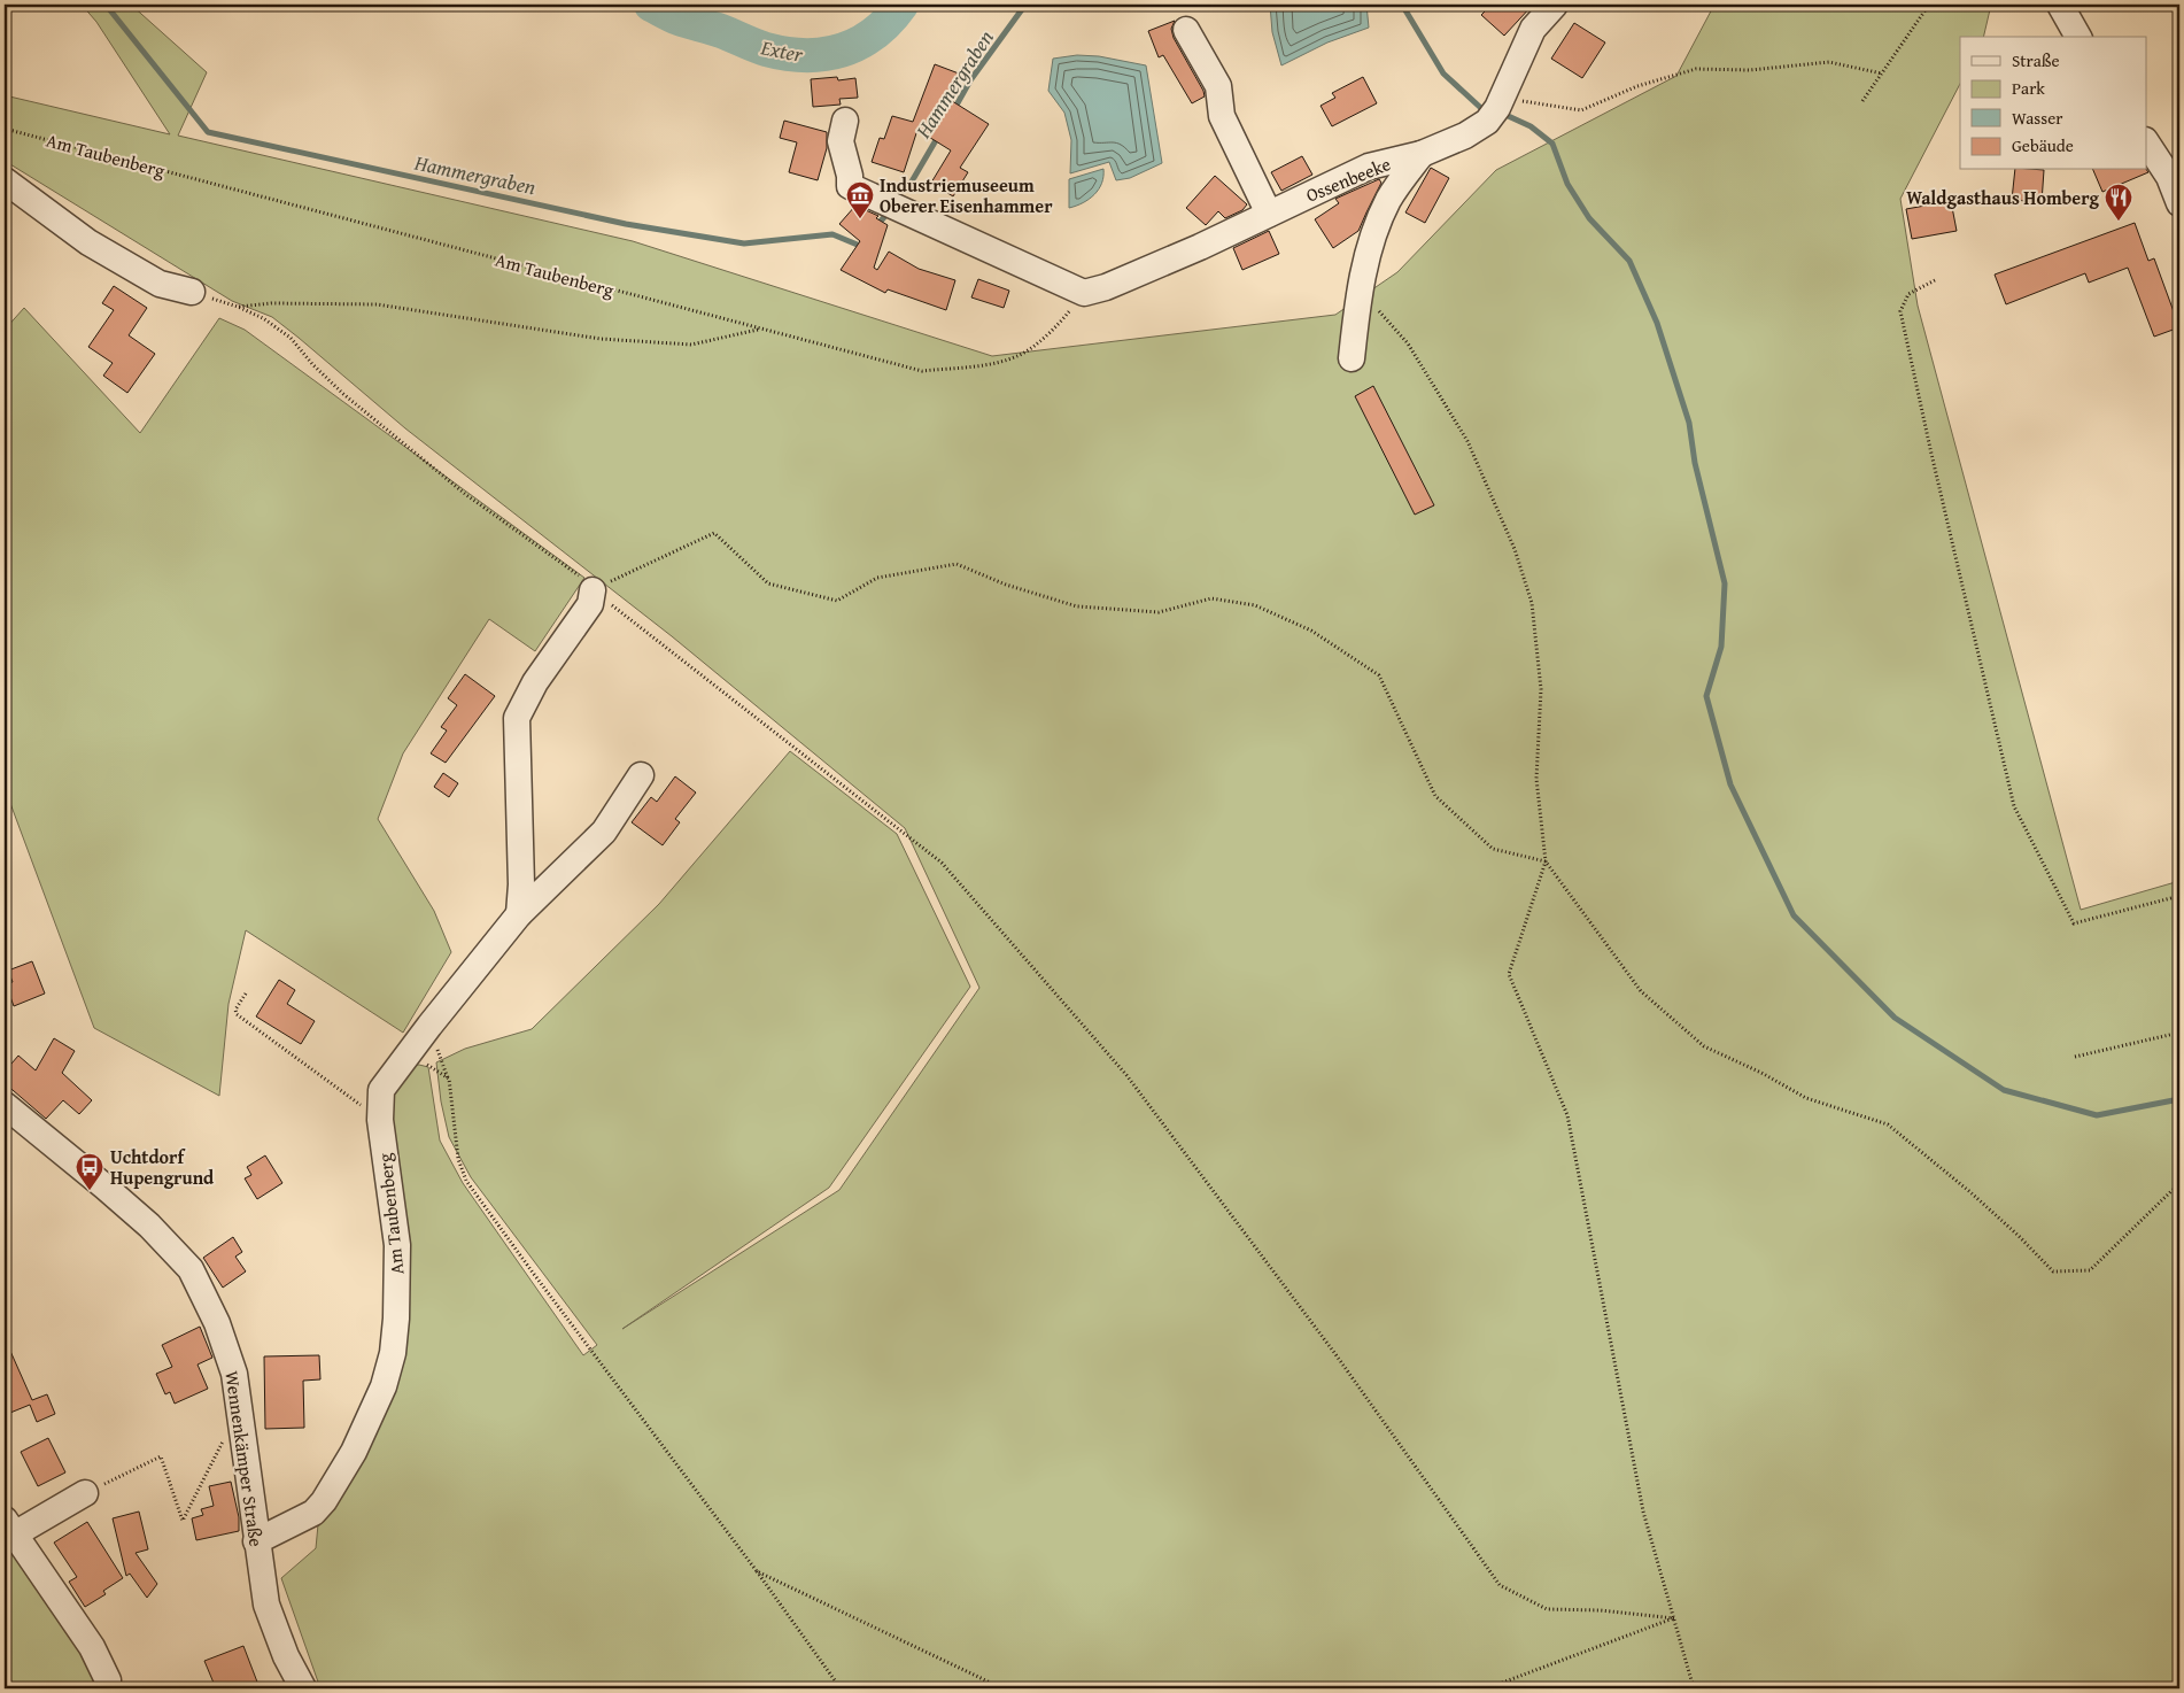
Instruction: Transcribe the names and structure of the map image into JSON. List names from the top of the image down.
{
  "streets": {
    "street": ["Am Taubenberg", "Ossenbeeke", "Wennenkämper Straße"]
  },
  "crossings": [
    ["Am Taubenberg", "Ossenbeeke"],
    ["Am Taubenberg", "Wennenkämper Straße"]
  ],
  "water": ["Exter", "Hammergraben"],
  "places": {
    "museum": ["Industriemuseeum Oberer Eisenhammer"],
    "restaurant": ["Waldgasthaus Homberg"],
    "bus stop": ["Uchtdorf Hupengrund"]
  },
  "legend": [
    "Straße",
    "Park",
    "Wasser",
    "Gebäude"
  ]
}
